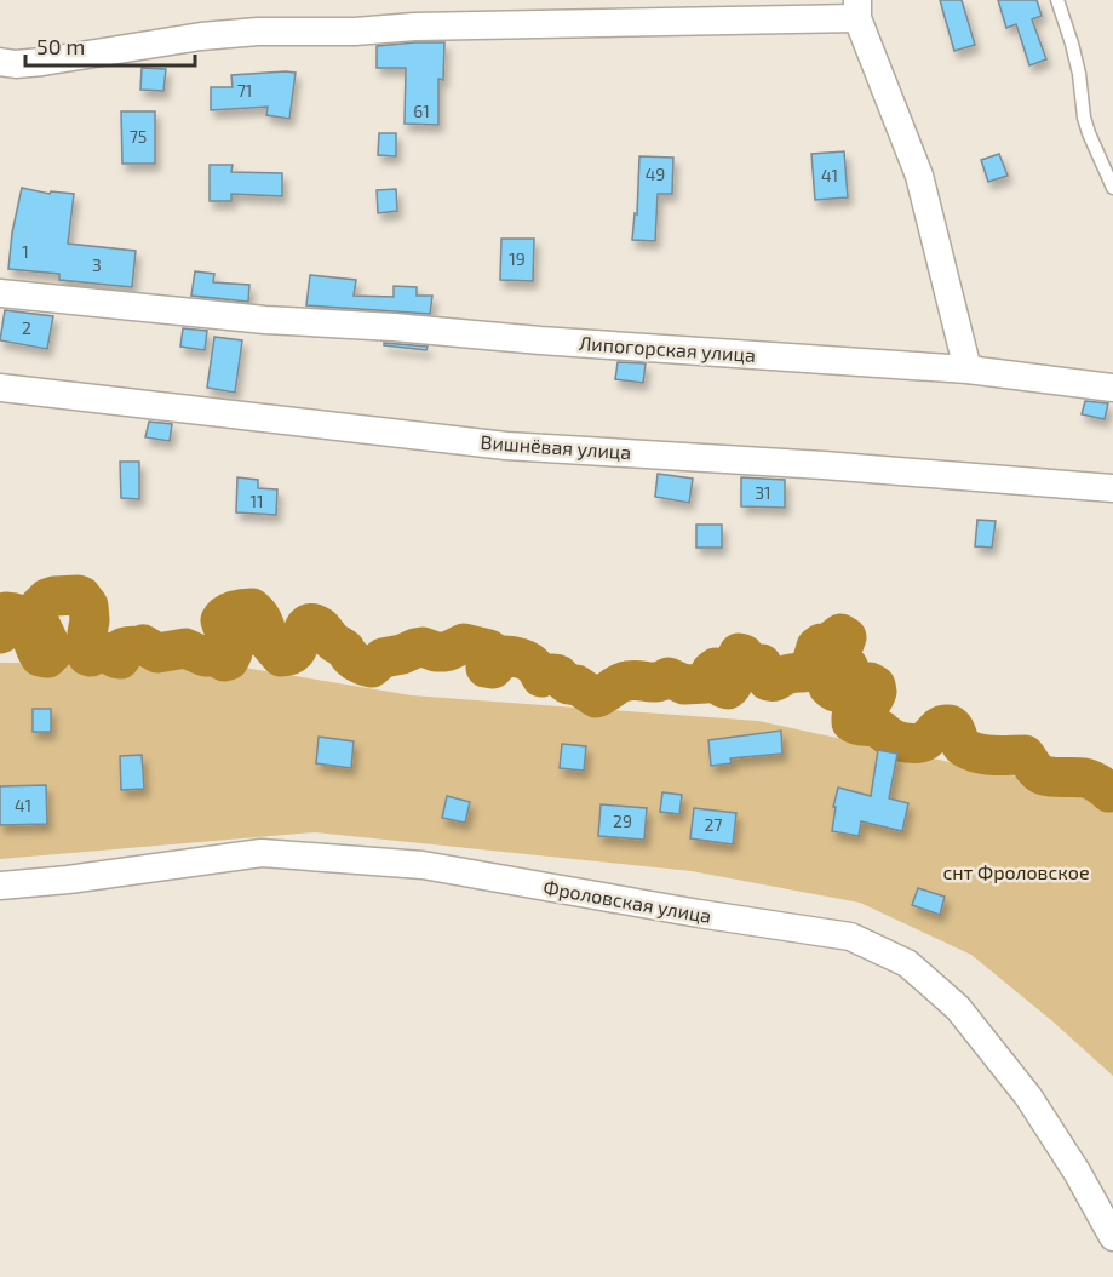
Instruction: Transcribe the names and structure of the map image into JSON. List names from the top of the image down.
{
  "streets": {
    "street": ["Липогорская улица", "Вишнёвая улица", "Фроловская улица"]
  },
  "parks": ["снт Фроловское"],
  "house_numbers": [
    "71",
    "61",
    "75",
    "49",
    "41",
    "1",
    "19",
    "3",
    "2",
    "31",
    "11",
    "41",
    "29",
    "27"
  ],
  "scale_bar": "50 m"
}
